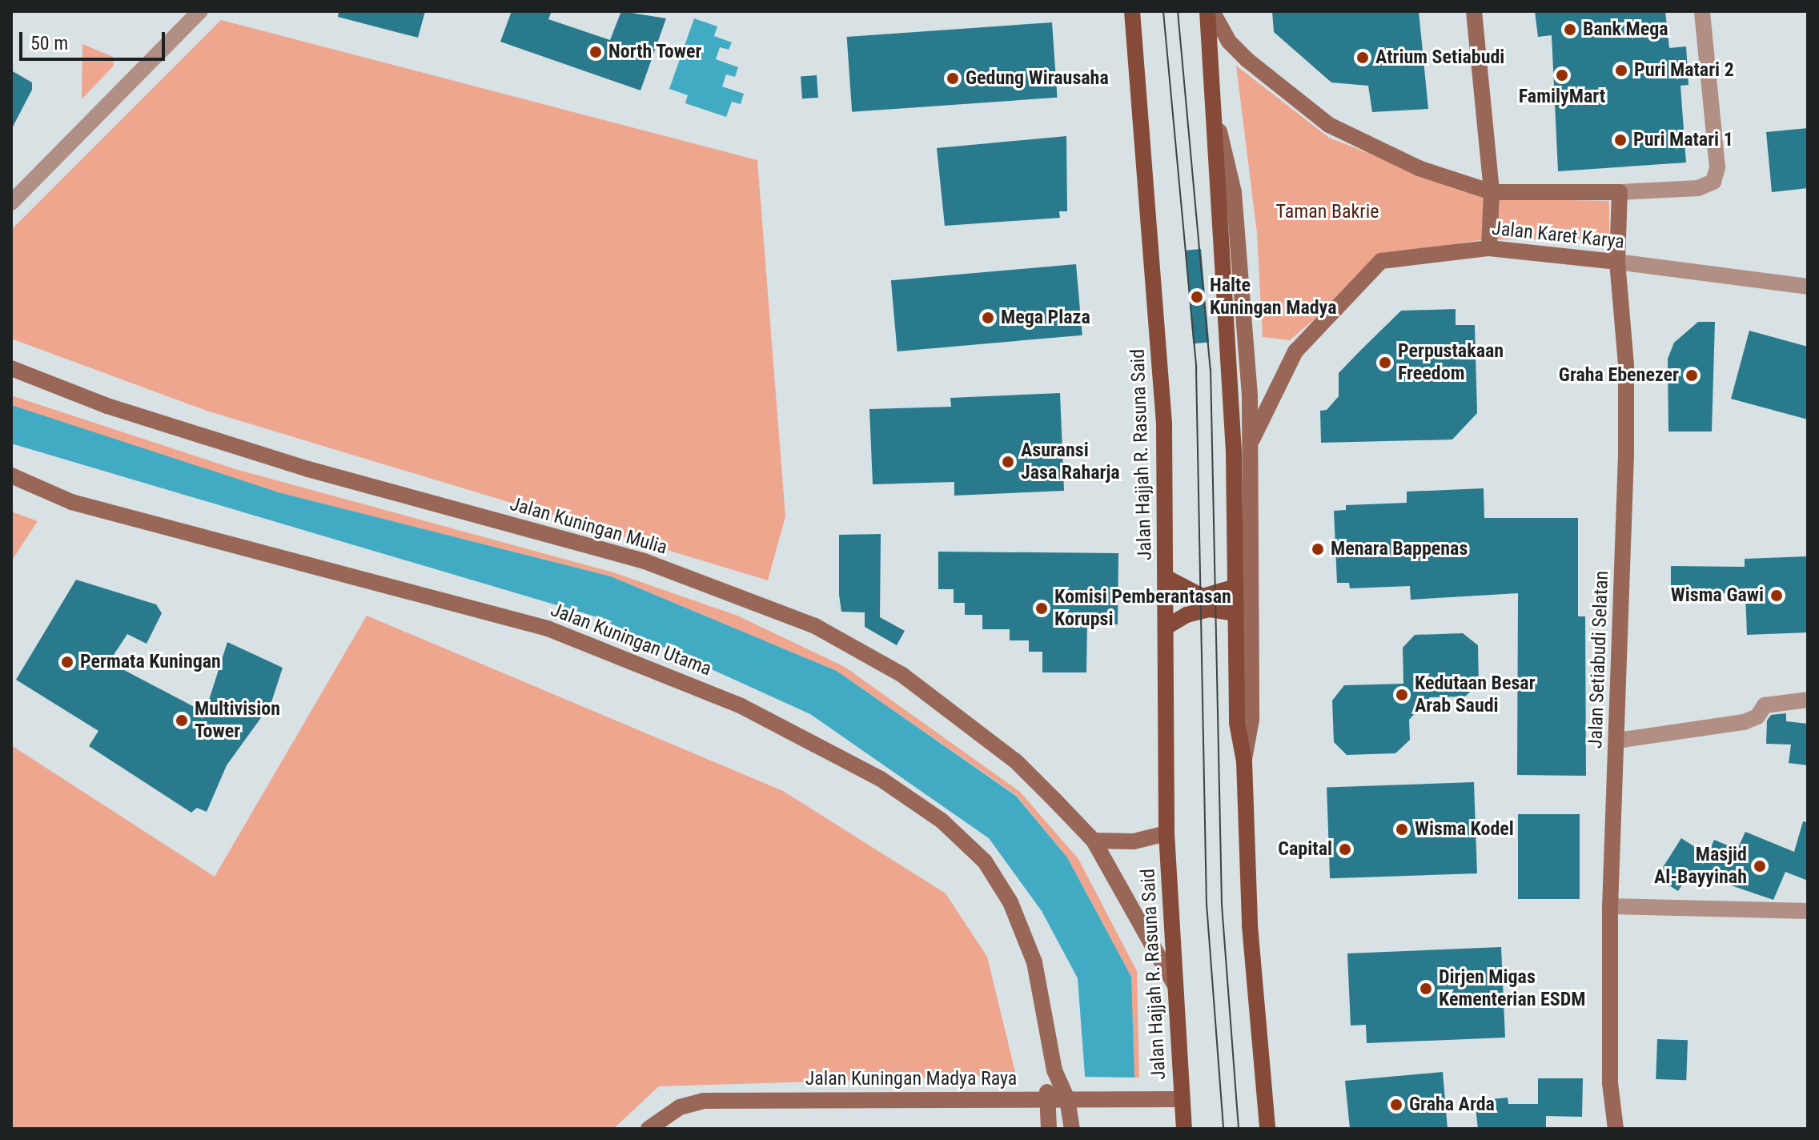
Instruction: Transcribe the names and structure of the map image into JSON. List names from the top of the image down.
{
  "streets": {
    "main road": ["Jalan Hajjah R. Rasuna Said"],
    "street": [
      "Jalan Karet Karya",
      "Jalan Kuningan Mulia",
      "Jalan Kuningan Utama",
      "Jalan Setiabudi Selatan",
      "Jalan Kuningan Madya Raya"
    ]
  },
  "crossings": [
    ["Jalan Karet Karya", "Jalan Setiabudi Selatan"],
    ["Jalan Hajjah R. Rasuna Said", "Jalan Kuningan Mulia"],
    ["Jalan Hajjah R. Rasuna Said", "Jalan Kuningan Madya Raya"],
    ["Jalan Kuningan Utama", "Jalan Kuningan Madya Raya"]
  ],
  "parks": ["Taman Bakrie"],
  "places": [
    "Bank Mega",
    "North Tower",
    "Atrium Setiabudi",
    "Puri Matari 2",
    "FamilyMart",
    "Gedung Wirausaha",
    "Puri Matari 1",
    "Halte Kuningan Madya",
    "Mega Plaza",
    "Perpustakaan Freedom",
    "Graha Ebenezer",
    "Asuransi Jasa Raharja",
    "Menara Bappenas",
    "Wisma Gawi",
    "Komisi Pemberantasan Korupsi",
    "Permata Kuningan",
    "Kedutaan Besar Arab Saudi",
    "Multivision Tower",
    "Wisma Kodel",
    "Capital",
    "Masjid Al-Bayyinah",
    "Dirjen Migas Kementerian ESDM",
    "Graha Arda"
  ],
  "scale_bar": "50 m"
}
